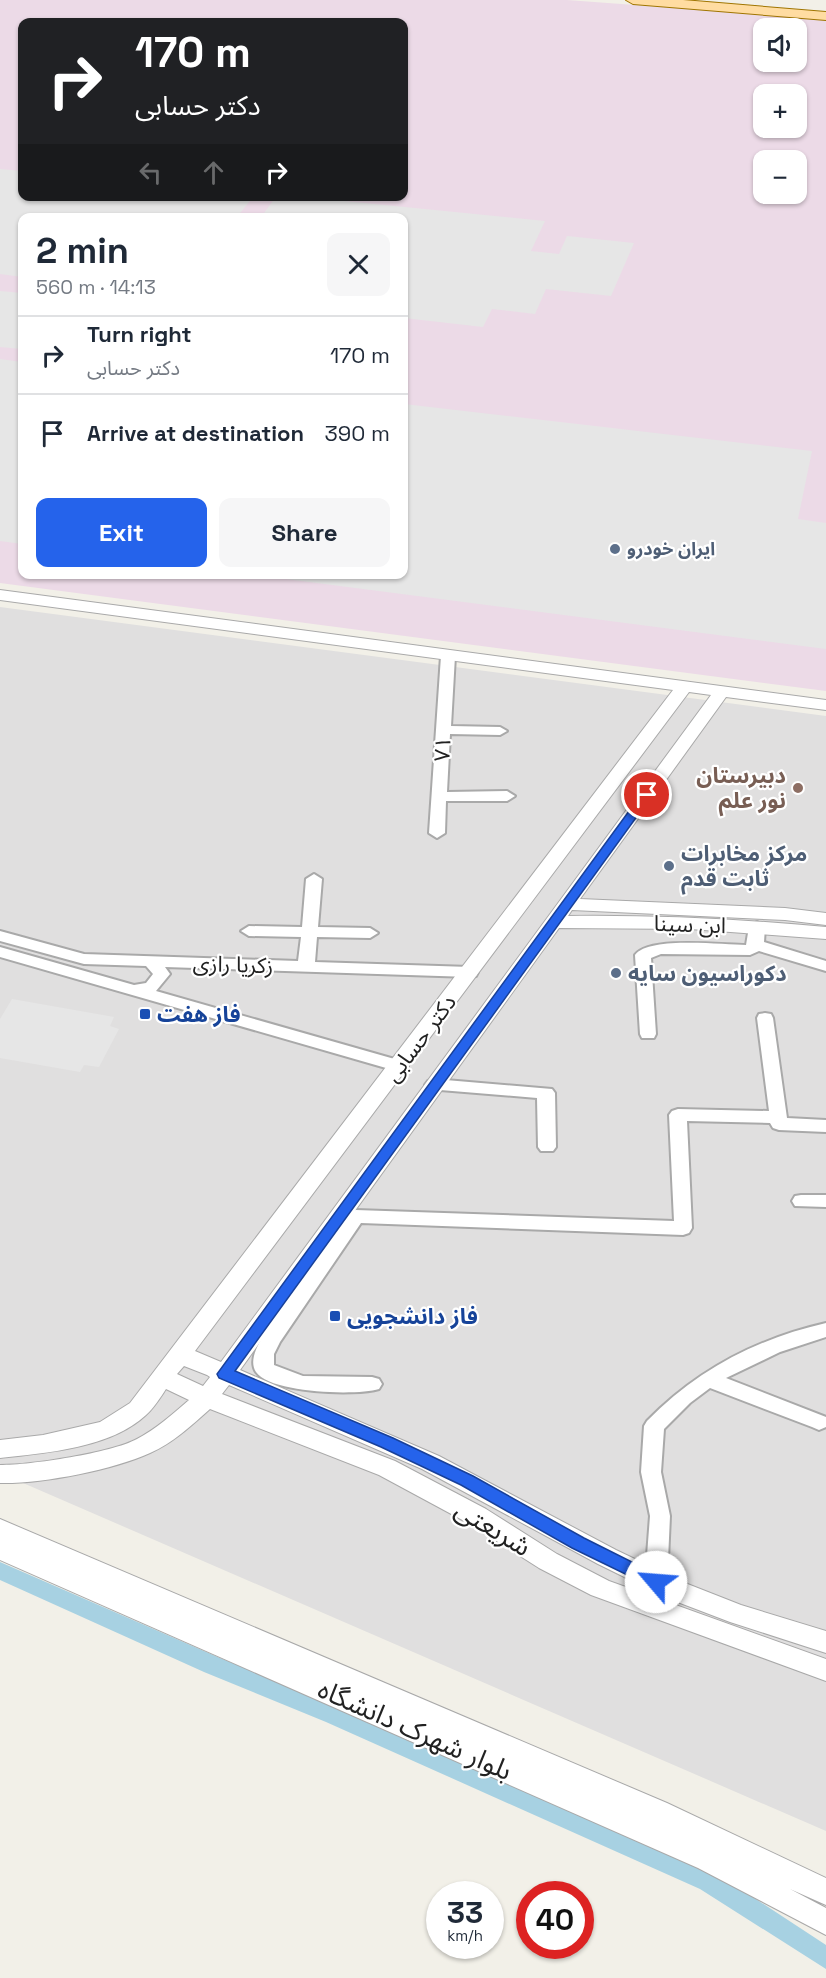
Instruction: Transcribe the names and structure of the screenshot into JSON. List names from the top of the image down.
{
  "streets": {
    "street": [
      "۷۱",
      "ابن سینا",
      "زکریا رازی",
      "دکتر حسابی",
      "شریعتی",
      "بلوار شهرک دانشگاه"
    ]
  },
  "crossings": [
    ["ابن سینا", "دکتر حسابی"],
    ["زکریا رازی", "دکتر حسابی"],
    ["دکتر حسابی", "شریعتی"]
  ],
  "places": {
    "other": [
      "ایران خودرو",
      "دبیرستان نور علم",
      "مرکز مخابرات ثابت قدم",
      "دکوراسیون سایه"
    ],
    "transit": ["فاز هفت", "فاز دانشجویی"]
  },
  "page": {
    "map_buttons": ["+", "−"],
    "turn": ["170 m", "دکتر حسابی"],
    "heading": ["2 min", "560 m · 14:13"],
    "list": [
      {
        "name": "Turn right",
        "note": "دکتر حسابی",
        "value": "170 m"
      },
      {
        "name": "Arrive at destination",
        "value": "390 m"
      }
    ],
    "buttons": ["Exit", "Share"],
    "speed": "33 km/h",
    "limit": "40"
  }
}
